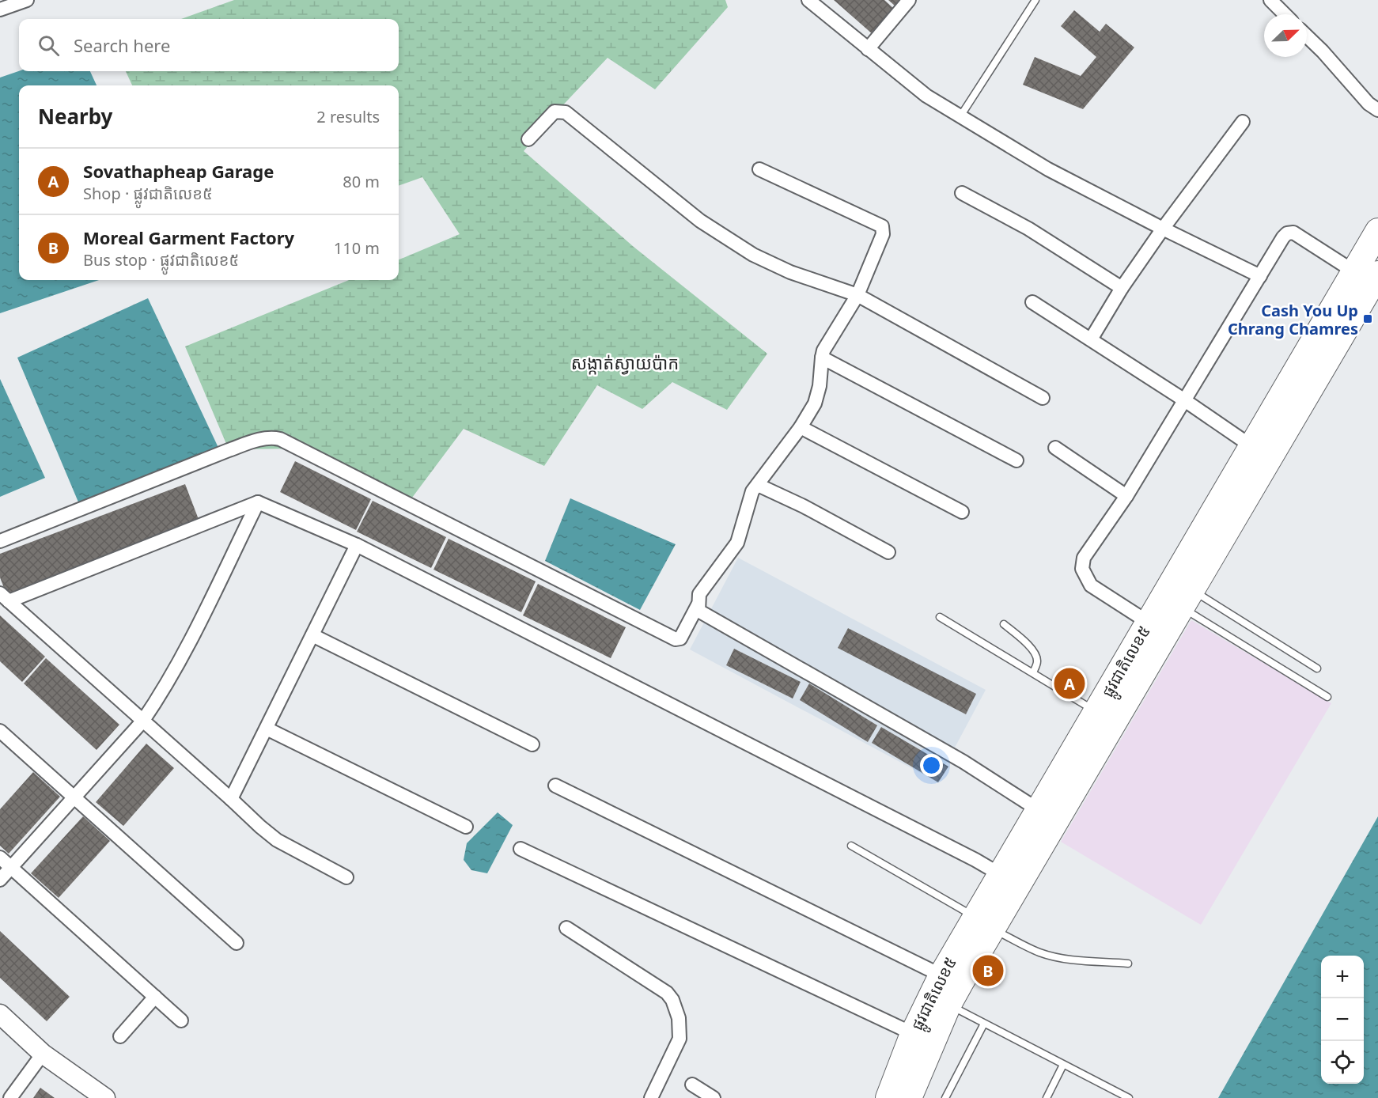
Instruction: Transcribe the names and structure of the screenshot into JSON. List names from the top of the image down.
{
  "streets": {
    "highway": ["ផ្លូវជាតិលេខ៥"]
  },
  "districts": ["សង្កាត់ស្វាយប៉ាក"],
  "places": {
    "transit": ["Cash You Up Chrang Chamres"]
  },
  "north": "top right",
  "page": {
    "search": "Search here",
    "heading": ["Nearby", "2 results"],
    "list": [
      {
        "mark": "A",
        "name": "Sovathapheap Garage",
        "note": "Shop · ផ្លូវជាតិលេខ៥",
        "value": "80 m"
      },
      {
        "mark": "B",
        "name": "Moreal Garment Factory",
        "note": "Bus stop · ផ្លូវជាតិលេខ៥",
        "value": "110 m"
      }
    ],
    "pins": ["A", "B"],
    "map_buttons": ["+", "−"]
  }
}
